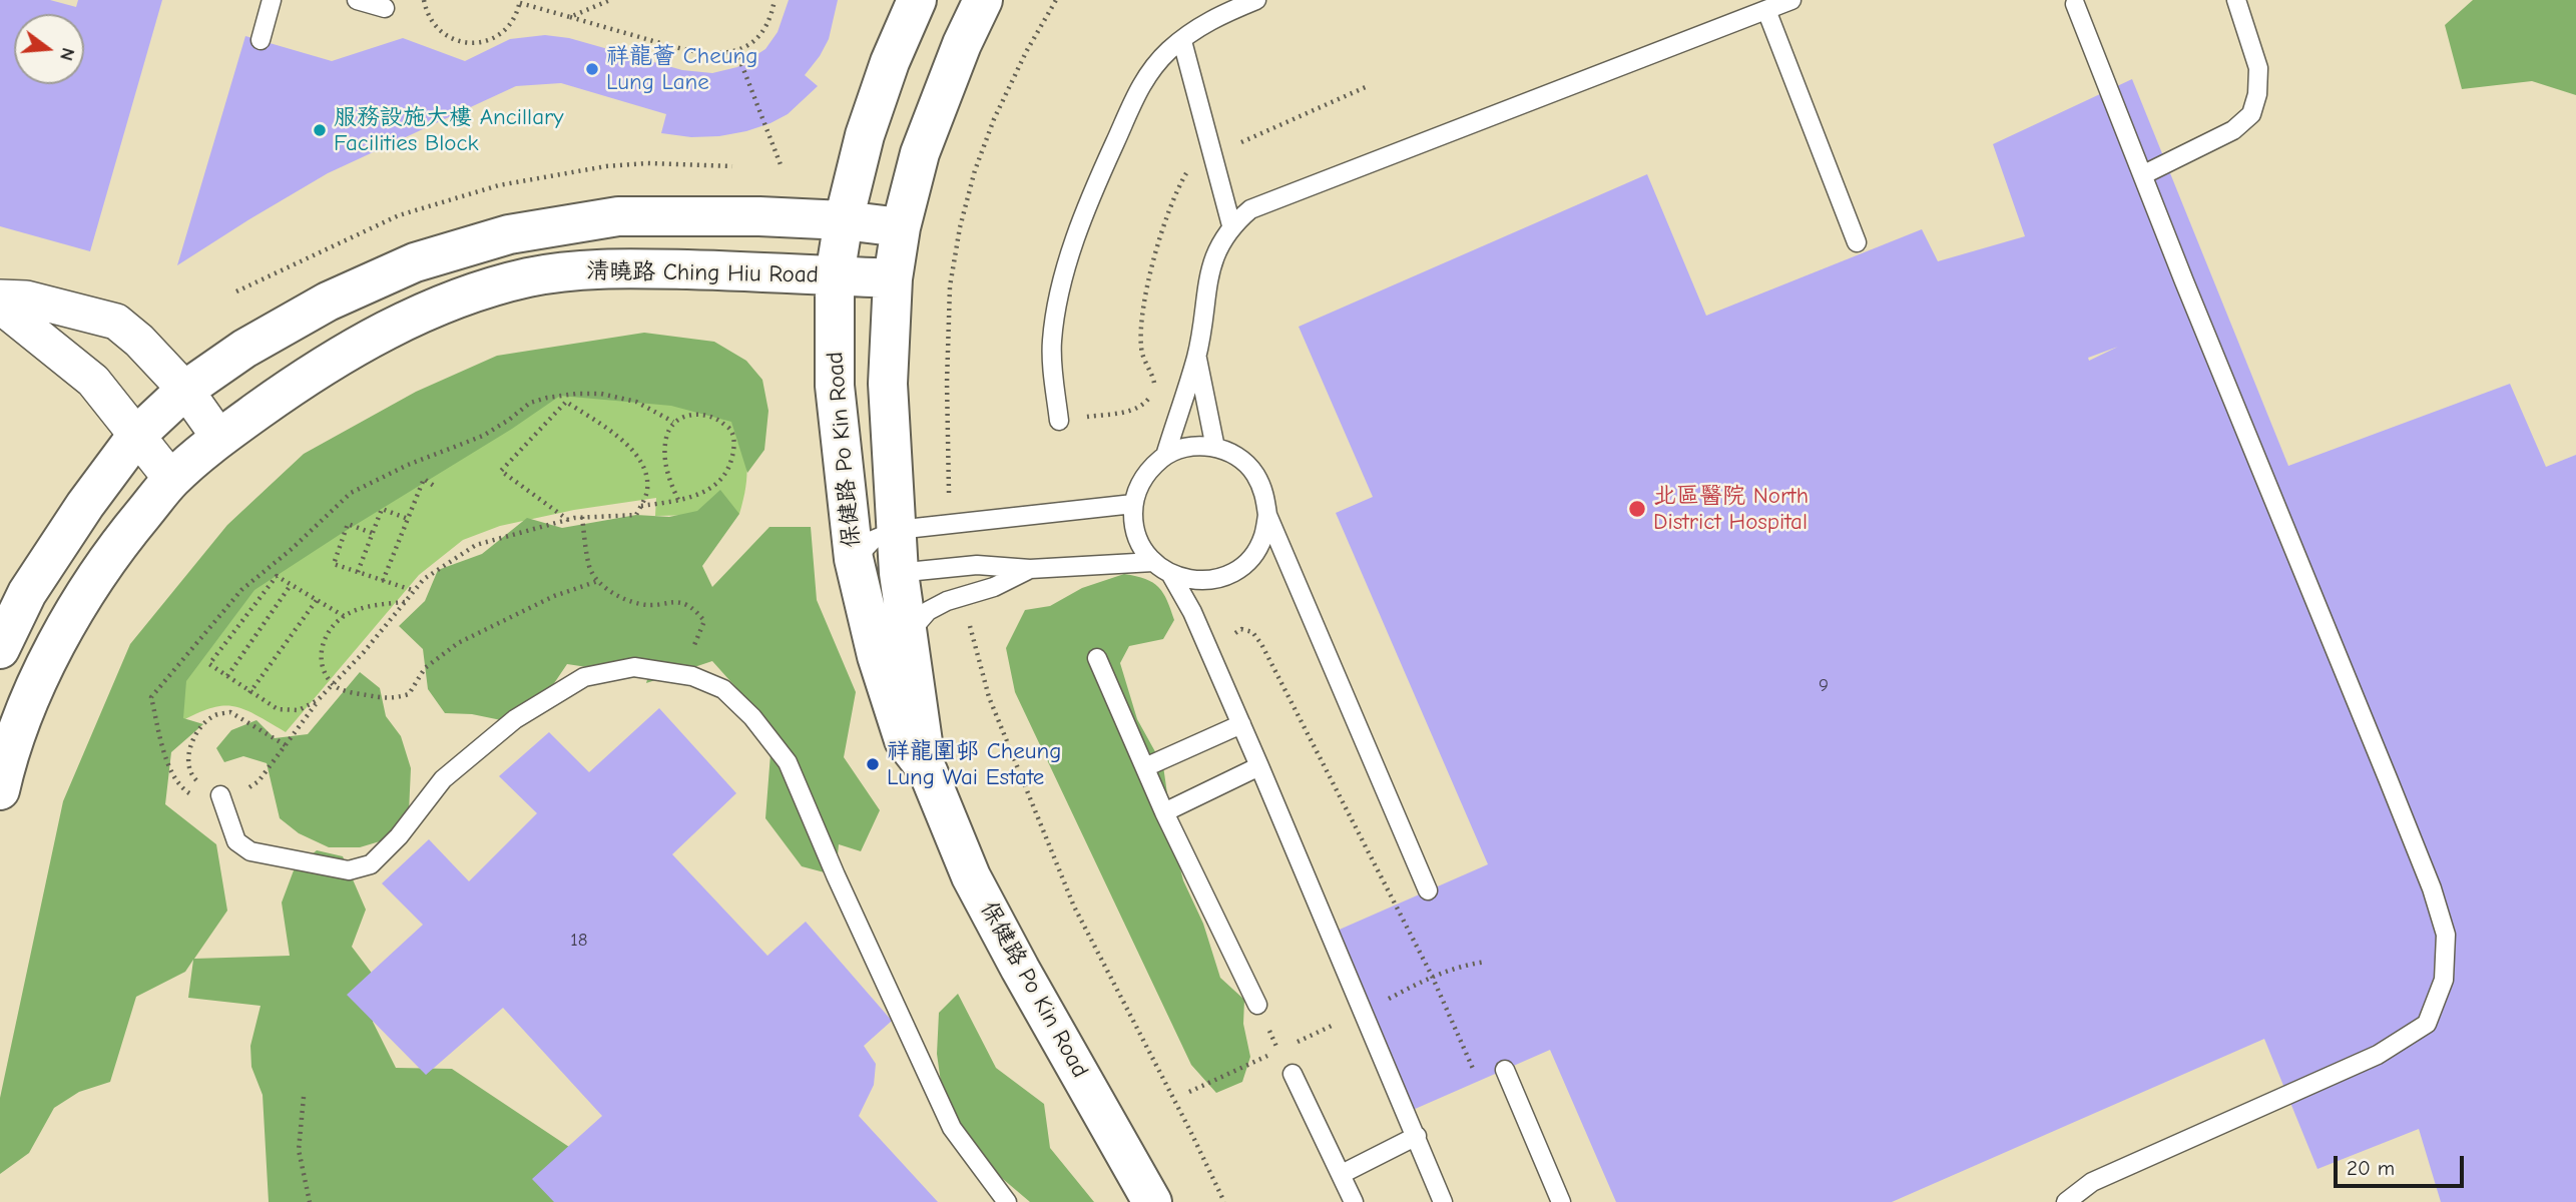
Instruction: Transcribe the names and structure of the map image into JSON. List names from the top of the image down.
{
  "streets": {
    "street": ["清曉路 Ching Hiu Road", "保健路 Po Kin Road"]
  },
  "crossings": [
    ["清曉路 Ching Hiu Road", "保健路 Po Kin Road"]
  ],
  "places": [
    "祥龍薈 Cheung Lung Lane",
    "服務設施大樓 Ancillary Facilities Block",
    "北區醫院 North District Hospital",
    "祥龍圍邨 Cheung Lung Wai Estate"
  ],
  "house_numbers": ["9", "18"],
  "scale_bar": "20 m",
  "north": "right"
}
